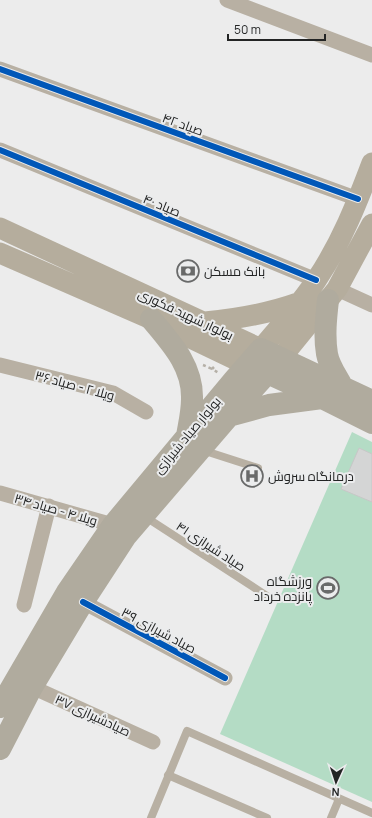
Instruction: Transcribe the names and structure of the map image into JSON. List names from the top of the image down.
{
  "streets": {
    "main road": ["بولوار شهید فکوری", "بولوار صیاد شیرازی"],
    "street": [
      "صیاد ۴۲",
      "صیاد ۴۰",
      "ویلا ۲ - صیاد ۳۶",
      "ویلا ۴ - صیاد ۳۴",
      "صیاد شیرازی ۳۹",
      "صیادشیرازی ۳۷"
    ],
    "lane": ["صیاد شیرازی ۴۱"]
  },
  "crossings": [
    ["صیاد ۴۲", "بولوار صیاد شیرازی"],
    ["صیاد ۴۰", "بولوار صیاد شیرازی"],
    ["بولوار شهید فکوری", "بولوار صیاد شیرازی"],
    ["بولوار صیاد شیرازی", "ویلا ۴ - صیاد ۳۴"],
    ["بولوار صیاد شیرازی", "صیاد شیرازی ۴۱"],
    ["بولوار صیاد شیرازی", "صیاد شیرازی ۳۹"],
    ["بولوار صیاد شیرازی", "صیادشیرازی ۳۷"]
  ],
  "places": {
    "bank": ["بانک مسکن"],
    "hospital": ["درمانگاه سروش"],
    "sports": ["ورزشگاه پانزده خرداد"]
  },
  "scale_bar": "50 m",
  "north": "bottom"
}
